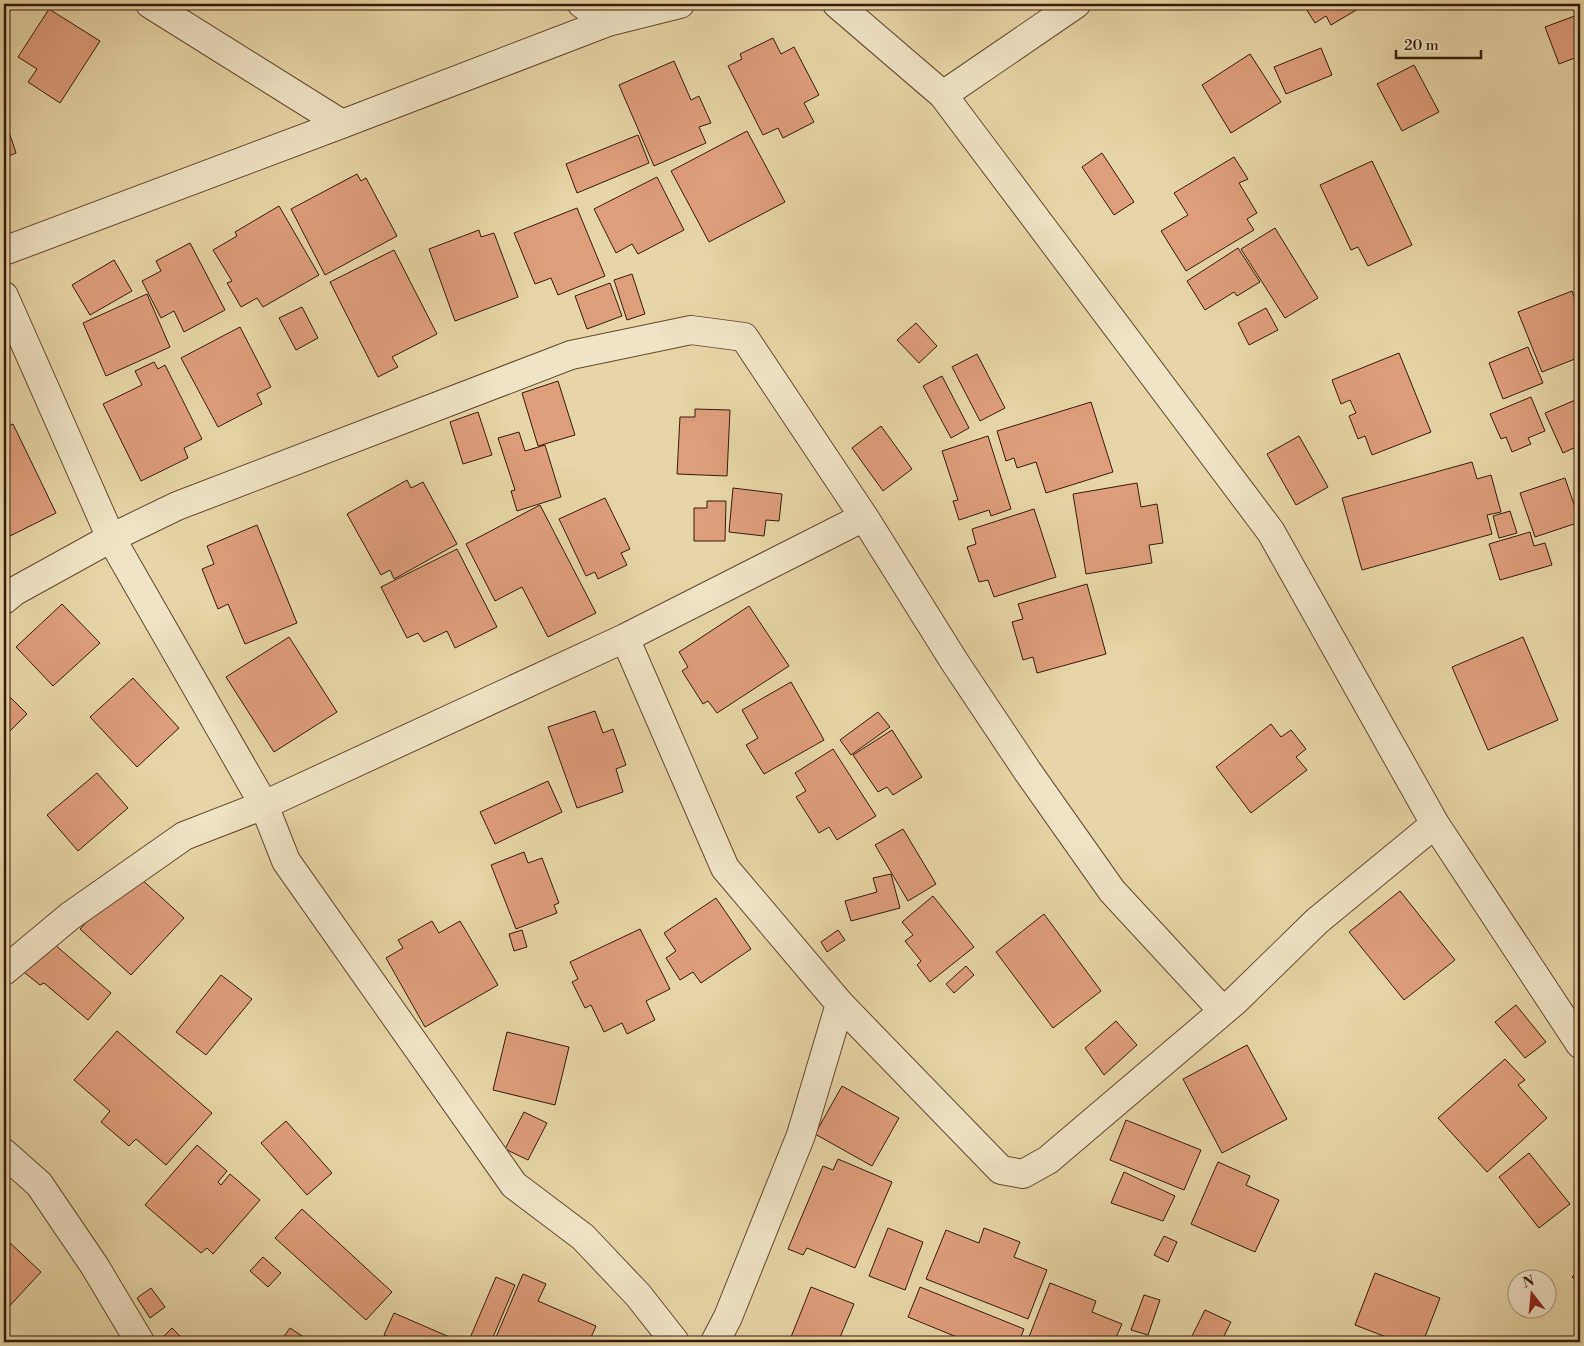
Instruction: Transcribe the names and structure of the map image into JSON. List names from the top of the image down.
{
  "scale_bar": "20 m",
  "north": "top"
}
